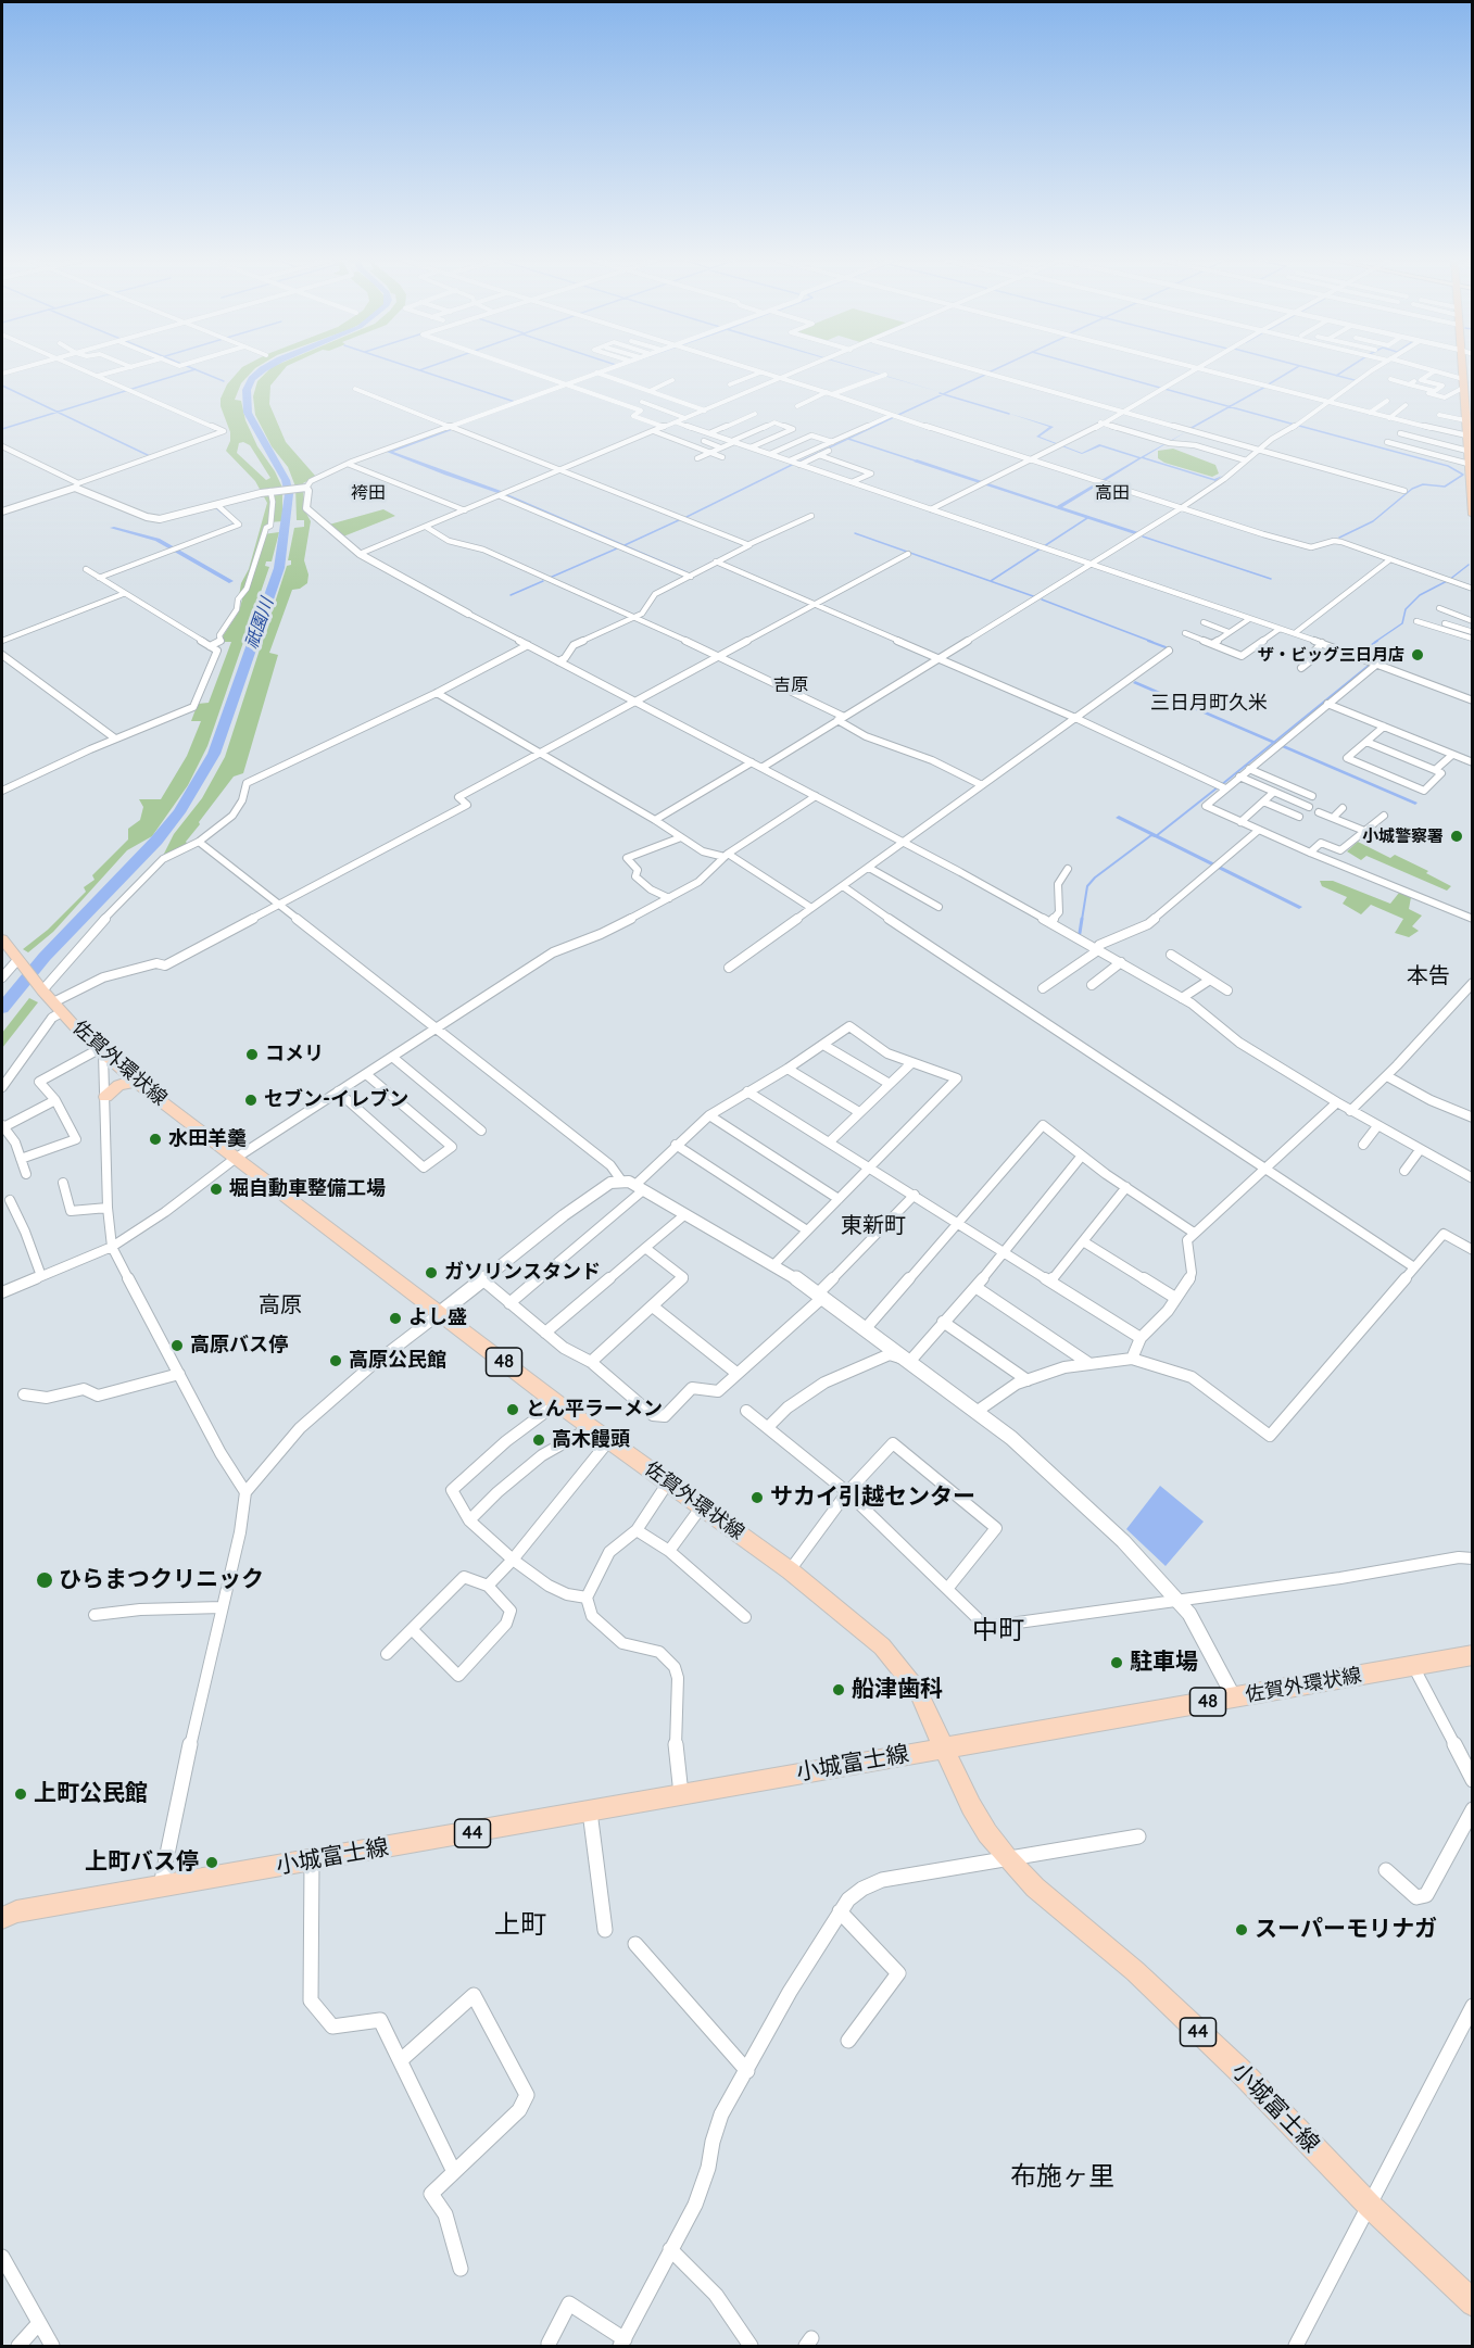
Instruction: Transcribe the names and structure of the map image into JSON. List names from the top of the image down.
{
  "streets": {
    "main road": [
      "佐賀外環状線",
      "48",
      "小城富士線",
      "44"
    ]
  },
  "crossings": [
    ["佐賀外環状線", "小城富士線"]
  ],
  "districts": [
    "袴田",
    "高田",
    "吉原",
    "三日月町久米",
    "本告",
    "東新町",
    "高原",
    "中町",
    "上町",
    "布施ヶ里"
  ],
  "water": ["祇園川"],
  "places": [
    "ザ・ビッグ三日月店",
    "小城警察署",
    "コメリ",
    "セブン-イレブン",
    "水田羊羹",
    "堀自動車整備工場",
    "ガソリンスタンド",
    "よし盛",
    "高原バス停",
    "高原公民館",
    "とん平ラーメン",
    "高木饅頭",
    "サカイ引越センター",
    "ひらまつクリニック",
    "駐車場",
    "船津歯科",
    "上町公民館",
    "上町バス停",
    "スーパーモリナガ"
  ]
}
